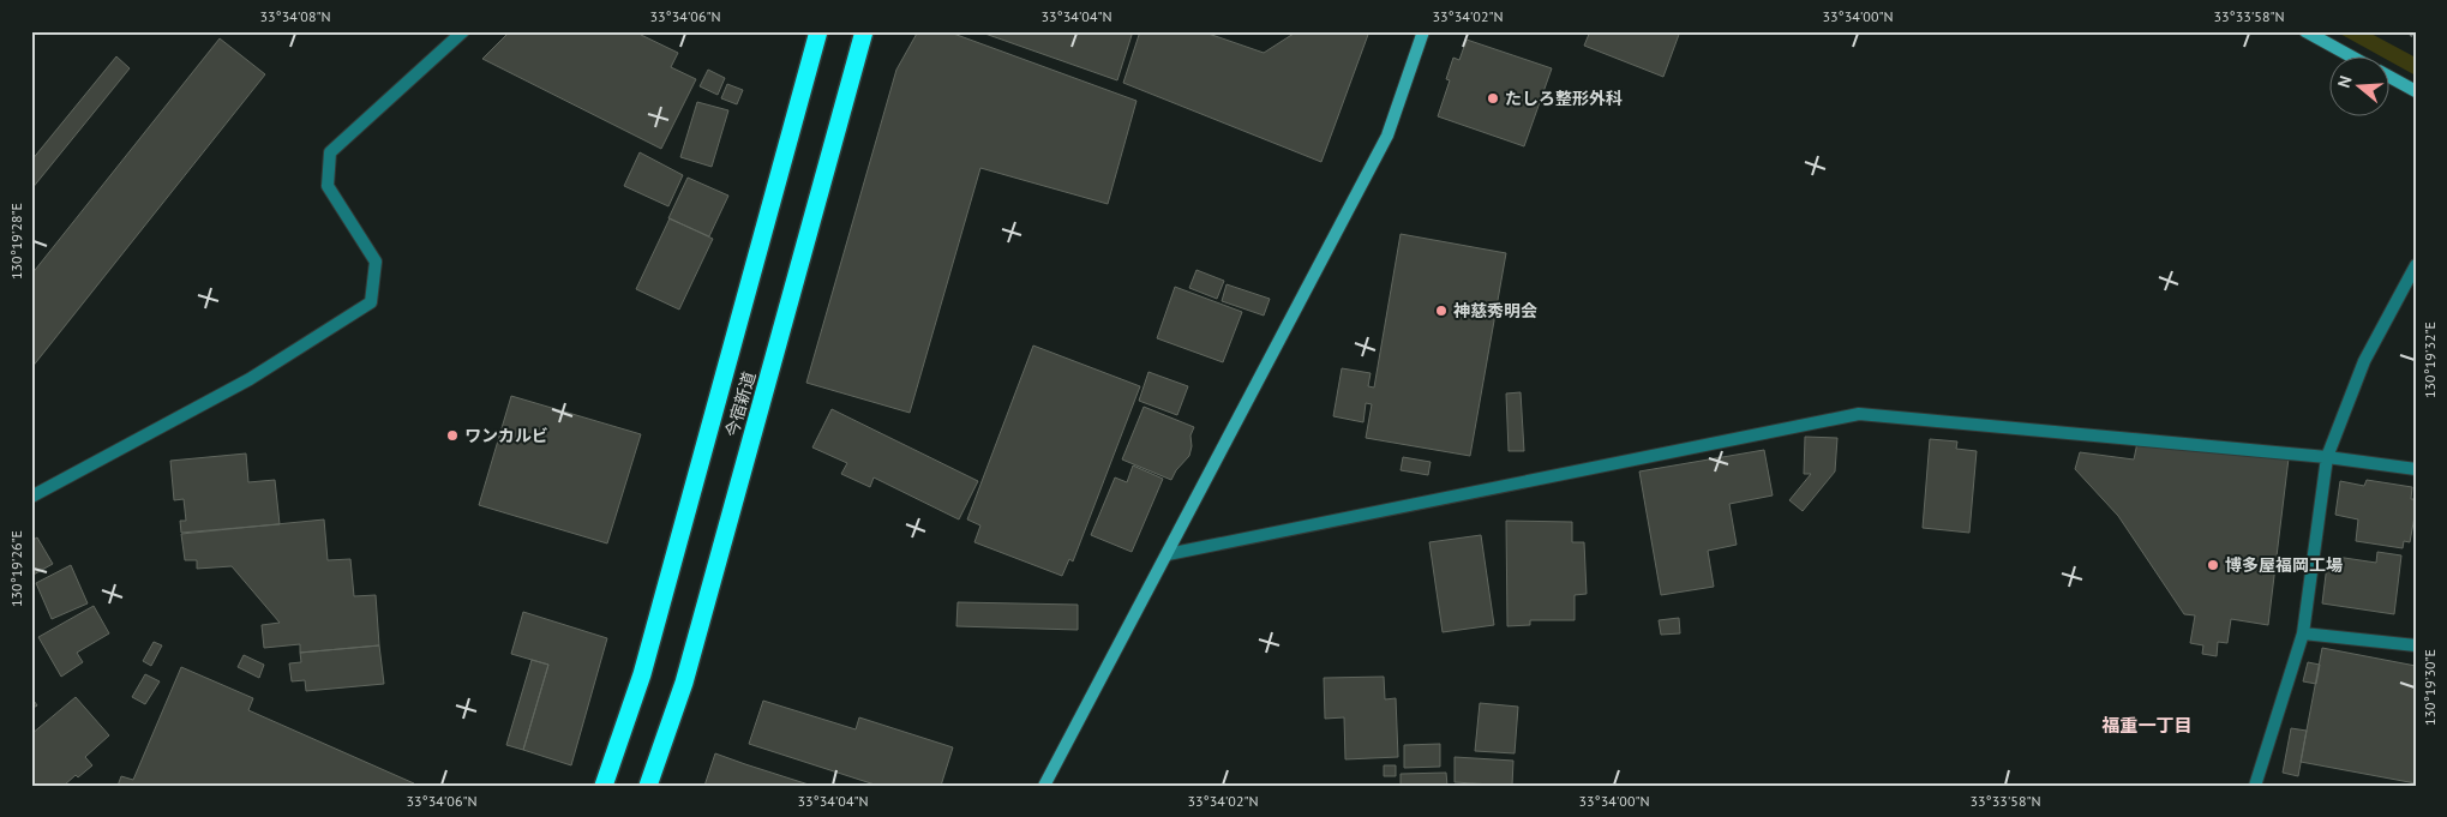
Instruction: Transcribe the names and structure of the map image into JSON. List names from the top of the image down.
{
  "streets": {
    "highway": ["今宿新道"]
  },
  "districts": ["福重一丁目"],
  "places": [
    "たしろ整形外科",
    "神慈秀明会",
    "ワンカルビ",
    "博多屋福岡工場"
  ],
  "north": "left",
  "coordinates": [
    "33°34'08\"N",
    "33°34'06\"N",
    "33°34'04\"N",
    "33°34'02\"N",
    "33°34'00\"N",
    "33°33'58\"N",
    "130°19'28\"E",
    "130°19'32\"E",
    "130°19'26\"E",
    "130°19'30\"E"
  ]
}
